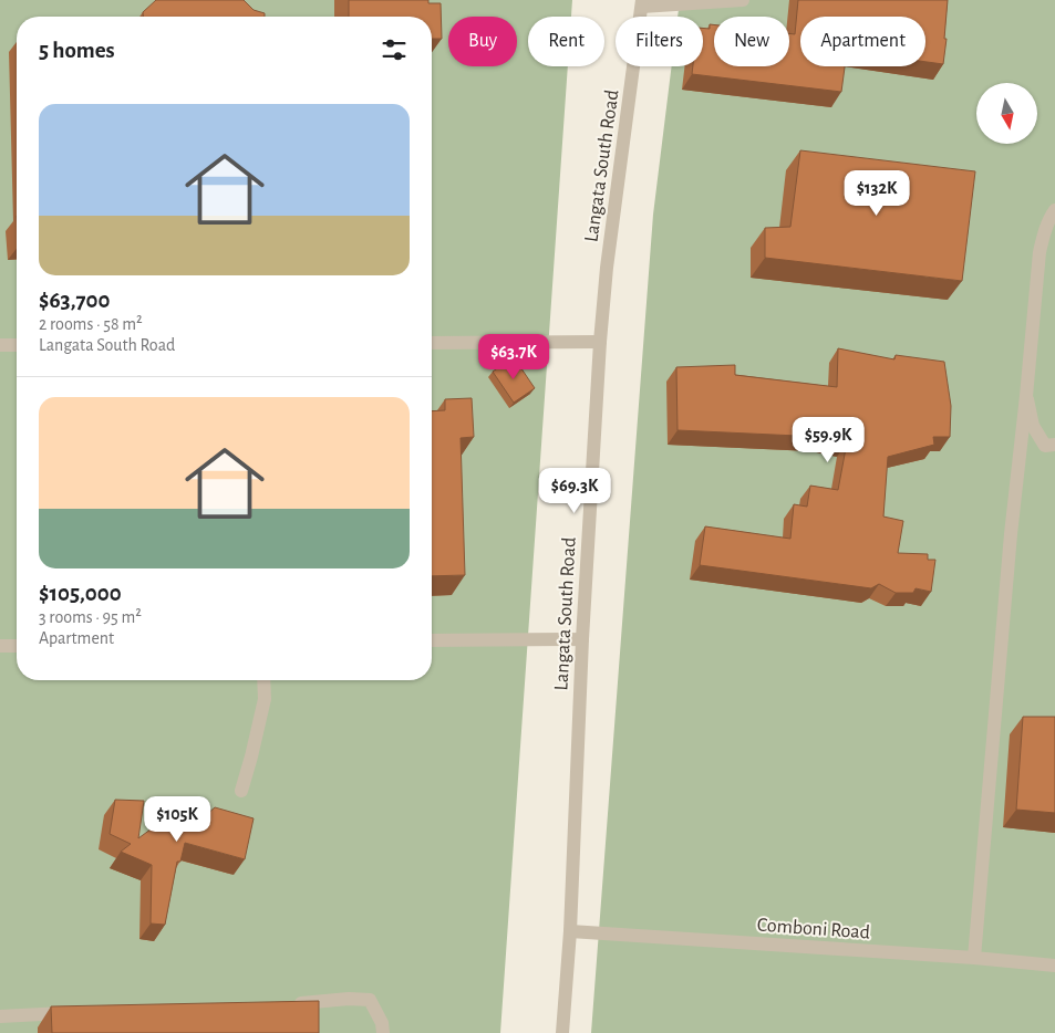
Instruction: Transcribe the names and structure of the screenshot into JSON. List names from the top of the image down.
{
  "streets": {
    "street": ["Langata South Road", "Comboni Road"]
  },
  "crossings": [
    ["Langata South Road", "Comboni Road"]
  ],
  "north": "bottom",
  "page": {
    "chip": [
      "Buy",
      "Rent",
      "Filters",
      "New",
      "Apartment"
    ],
    "heading": "5 homes",
    "list": [
      {
        "name": "$63,700",
        "note": "2 rooms · 58 m² · Langata South Road"
      },
      {
        "name": "$105,000",
        "note": "3 rooms · 95 m² · Apartment"
      }
    ],
    "price": [
      "$132K",
      "$63.7K",
      "$59.9K",
      "$69.3K",
      "$105K"
    ]
  }
}
